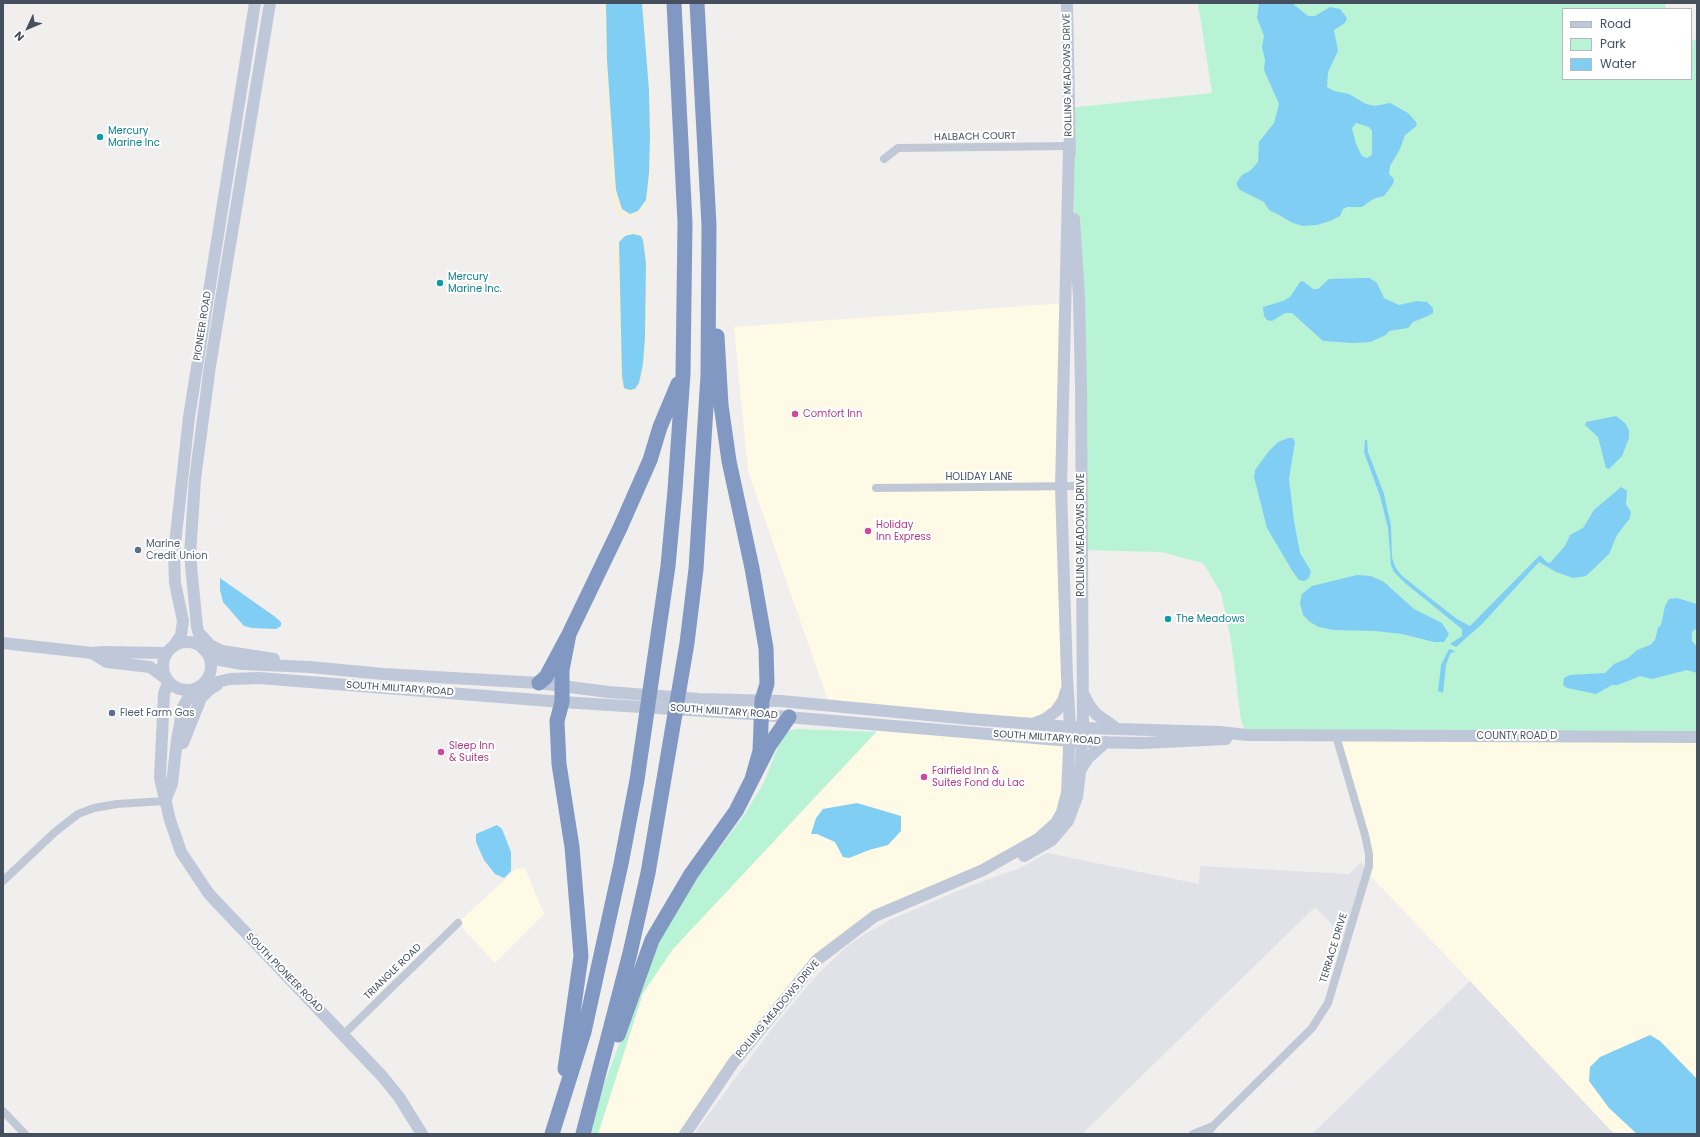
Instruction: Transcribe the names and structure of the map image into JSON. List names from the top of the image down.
{
  "streets": {
    "main road": [
      "ROLLING MEADOWS DRIVE",
      "PIONEER ROAD",
      "SOUTH MILITARY ROAD",
      "COUNTY ROAD D",
      "SOUTH PIONEER ROAD"
    ],
    "street": [
      "HALBACH COURT",
      "HOLIDAY LANE",
      "TERRACE DRIVE",
      "TRIANGLE ROAD"
    ]
  },
  "crossings": [
    ["ROLLING MEADOWS DRIVE", "HALBACH COURT"],
    ["ROLLING MEADOWS DRIVE", "HOLIDAY LANE"],
    ["ROLLING MEADOWS DRIVE", "SOUTH MILITARY ROAD"],
    ["PIONEER ROAD", "SOUTH MILITARY ROAD"],
    ["PIONEER ROAD", "SOUTH PIONEER ROAD"],
    ["SOUTH MILITARY ROAD", "COUNTY ROAD D"],
    ["SOUTH MILITARY ROAD", "TERRACE DRIVE"],
    ["SOUTH MILITARY ROAD", "SOUTH PIONEER ROAD"],
    ["COUNTY ROAD D", "TERRACE DRIVE"],
    ["TRIANGLE ROAD", "SOUTH PIONEER ROAD"]
  ],
  "places": [
    "Mercury Marine Inc",
    "Mercury Marine Inc.",
    "Comfort Inn",
    "Holiday Inn Express",
    "Marine Credit Union",
    "The Meadows",
    "Fleet Farm Gas",
    "Sleep Inn & Suites",
    "Fairfield Inn & Suites Fond du Lac"
  ],
  "legend": ["Road", "Park", "Water"],
  "north": "bottom left"
}
